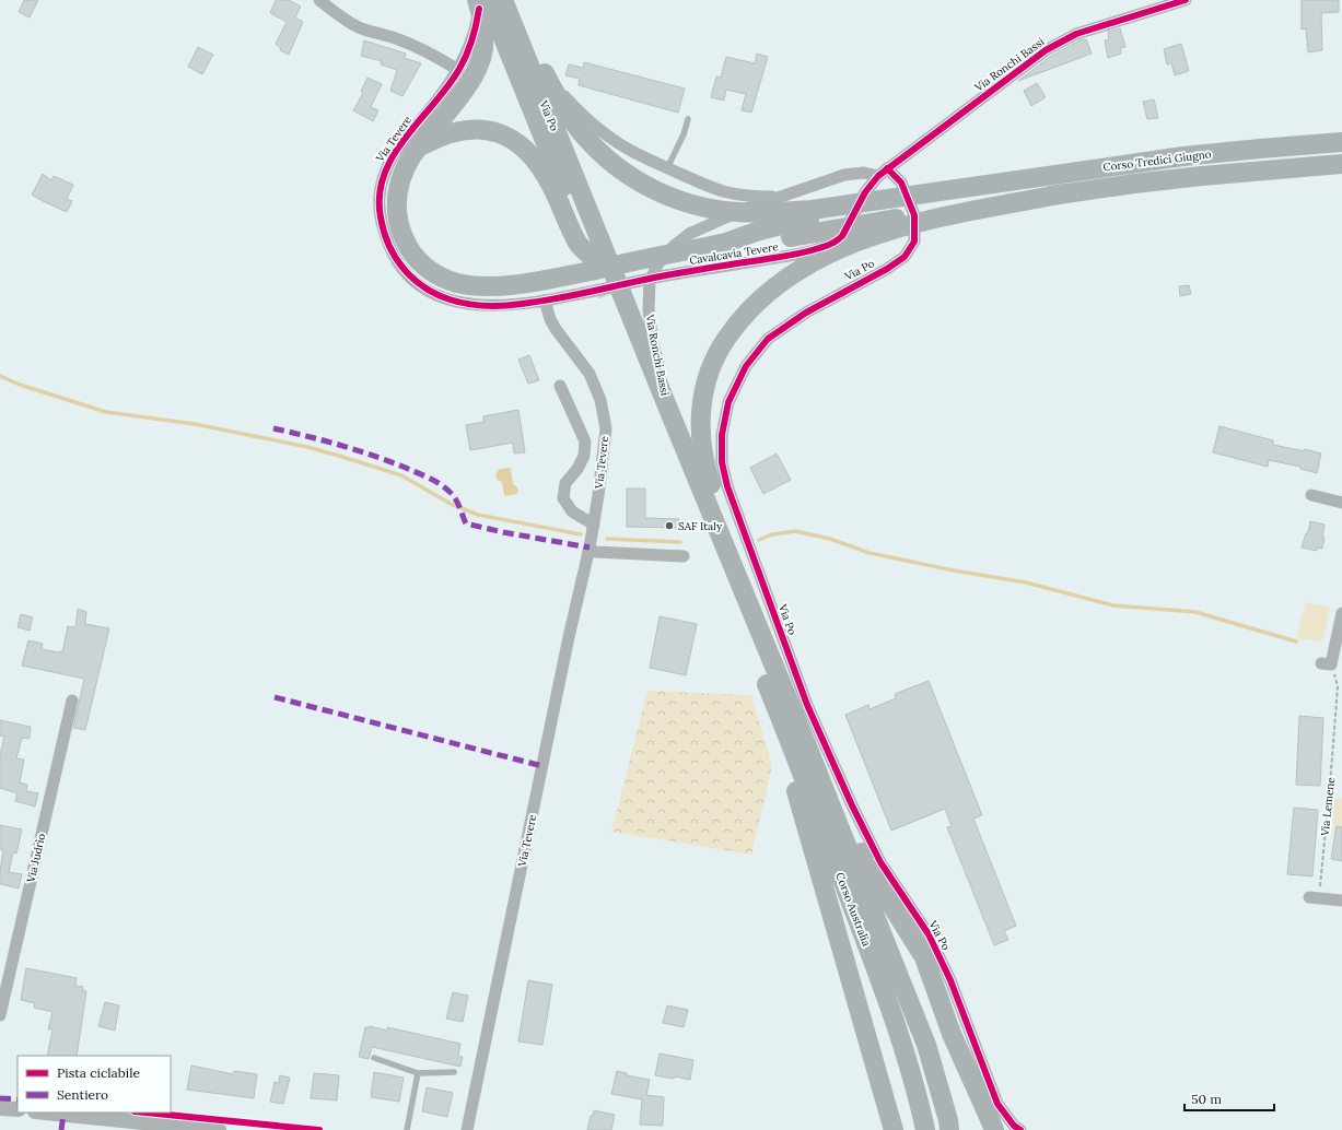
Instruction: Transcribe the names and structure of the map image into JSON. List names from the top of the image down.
{
  "streets": {
    "highway": ["Via Po", "Corso Tredici Giugno", "Corso Australia"],
    "street": [
      "Via Ronchi Bassi",
      "Via Tevere",
      "Cavalcavia Tevere",
      "Via Judrio"
    ],
    "path": ["Via Lemene"]
  },
  "crossings": [
    ["Via Ronchi Bassi", "Via Po"],
    ["Via Ronchi Bassi", "Cavalcavia Tevere"],
    ["Via Po", "Via Tevere"],
    ["Via Po", "Cavalcavia Tevere"],
    ["Via Po", "Corso Australia"],
    ["Via Tevere", "Cavalcavia Tevere"]
  ],
  "places": ["SAF Italy"],
  "legend": ["Pista ciclabile", "Sentiero"],
  "scale_bar": "50 m"
}
